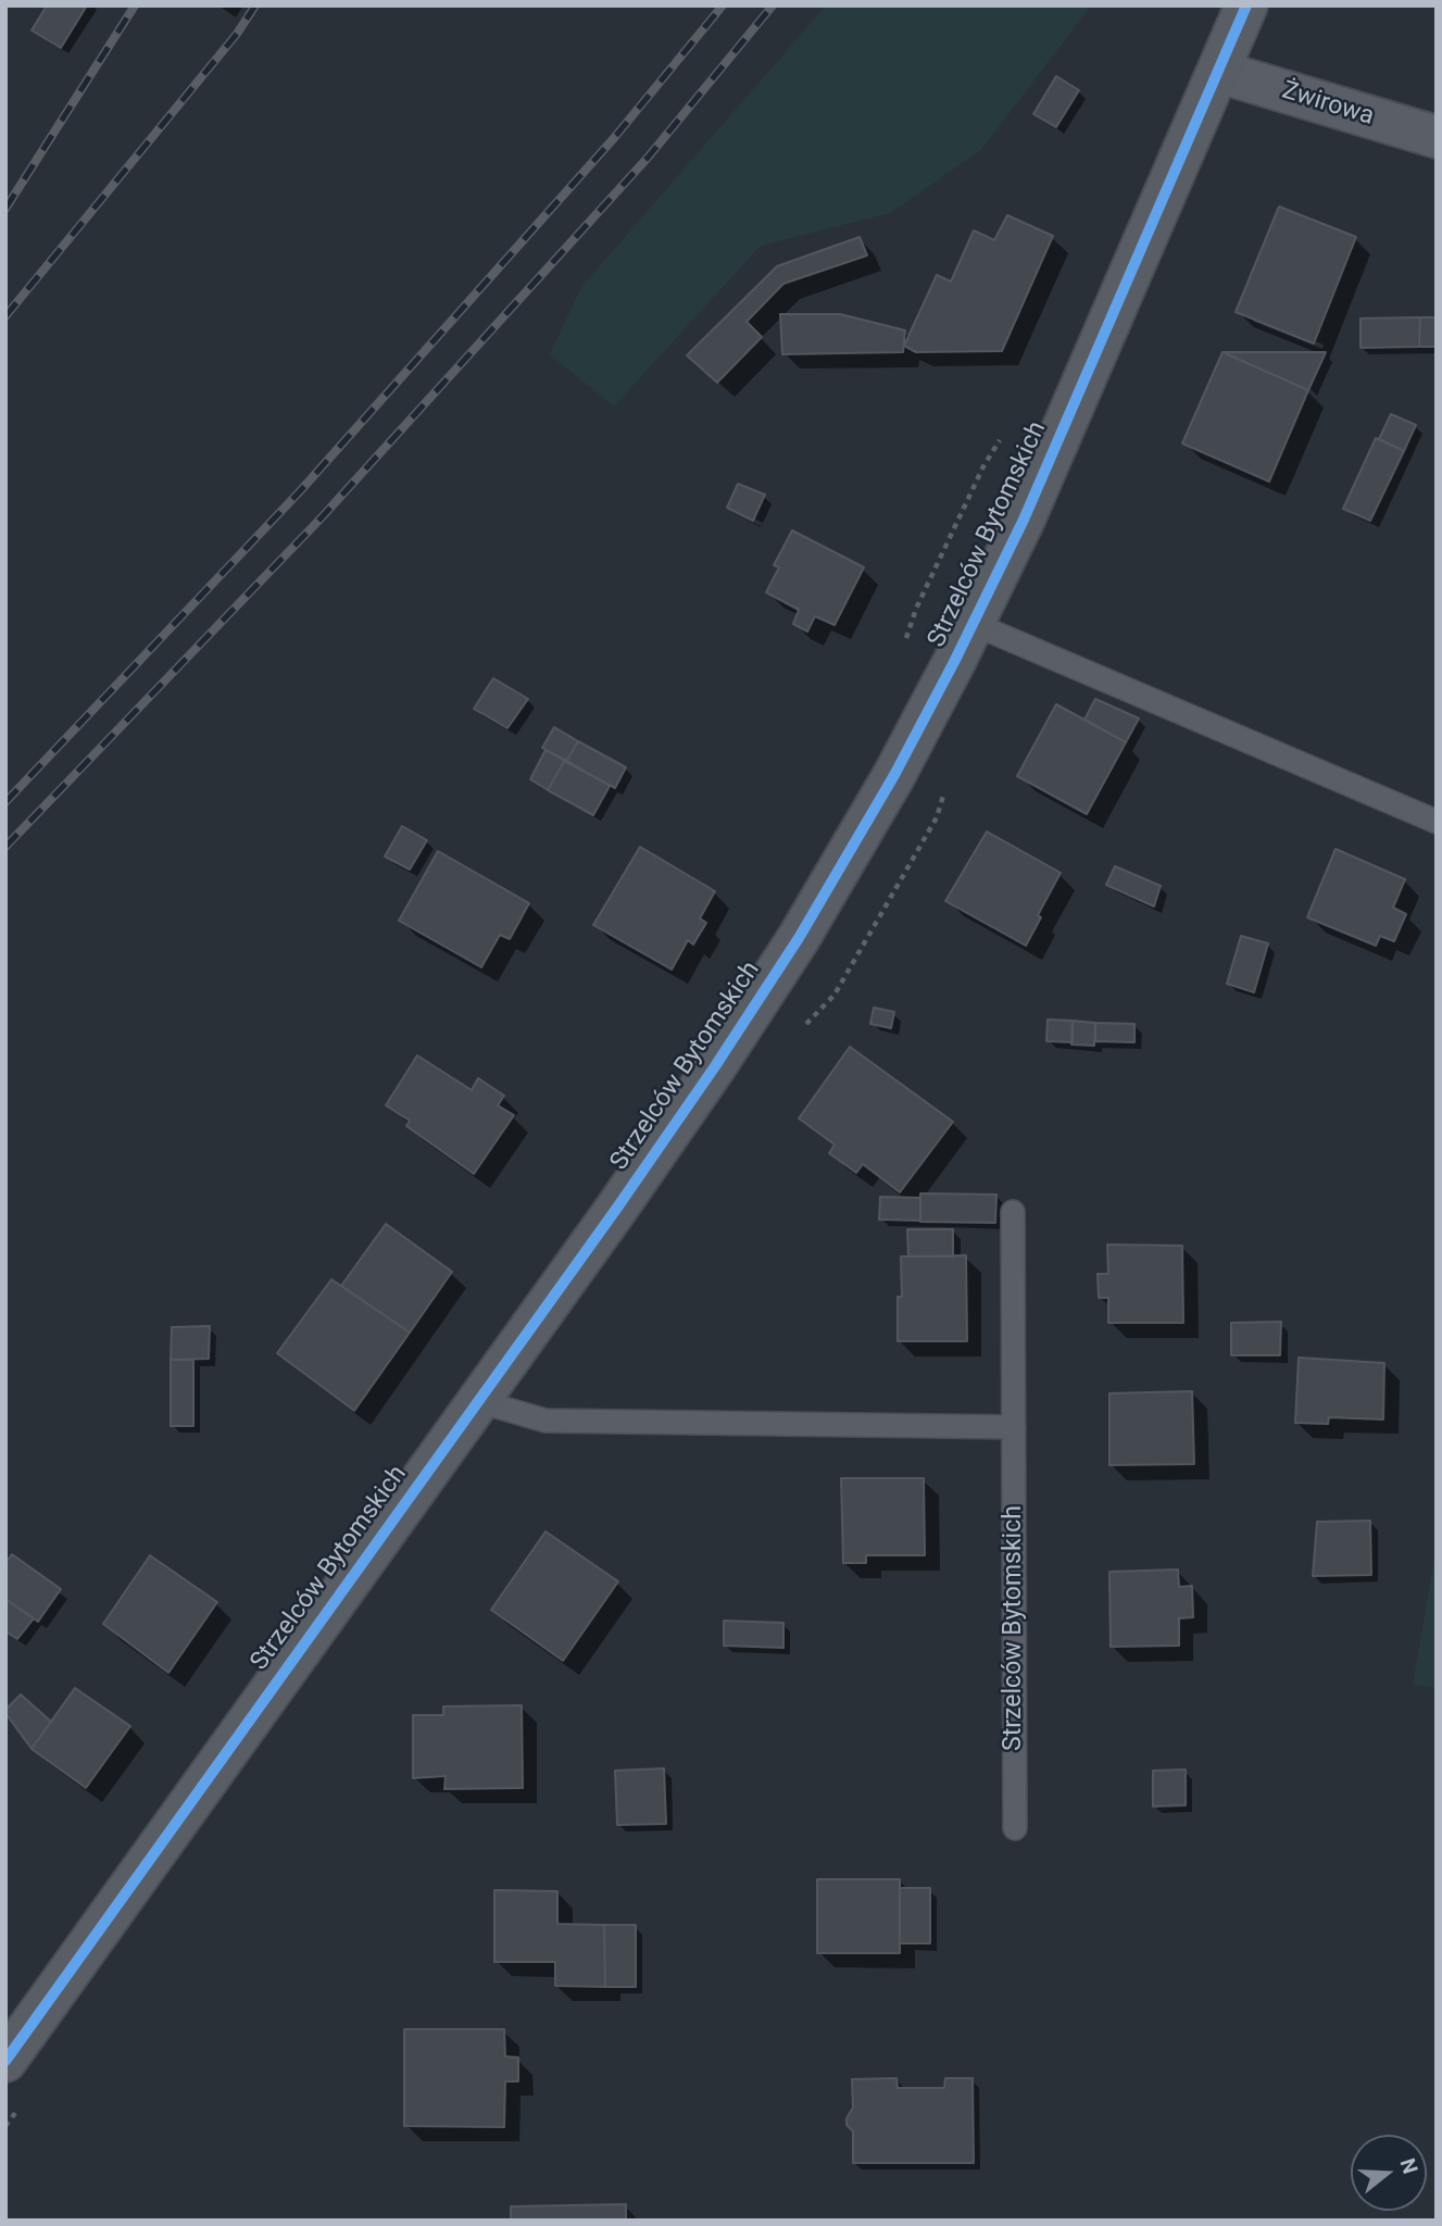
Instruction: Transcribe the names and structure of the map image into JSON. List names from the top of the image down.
{
  "streets": {
    "street": ["Żwirowa", "Strzelców Bytomskich"]
  },
  "crossings": [
    ["Żwirowa", "Strzelców Bytomskich"]
  ],
  "north": "right"
}
